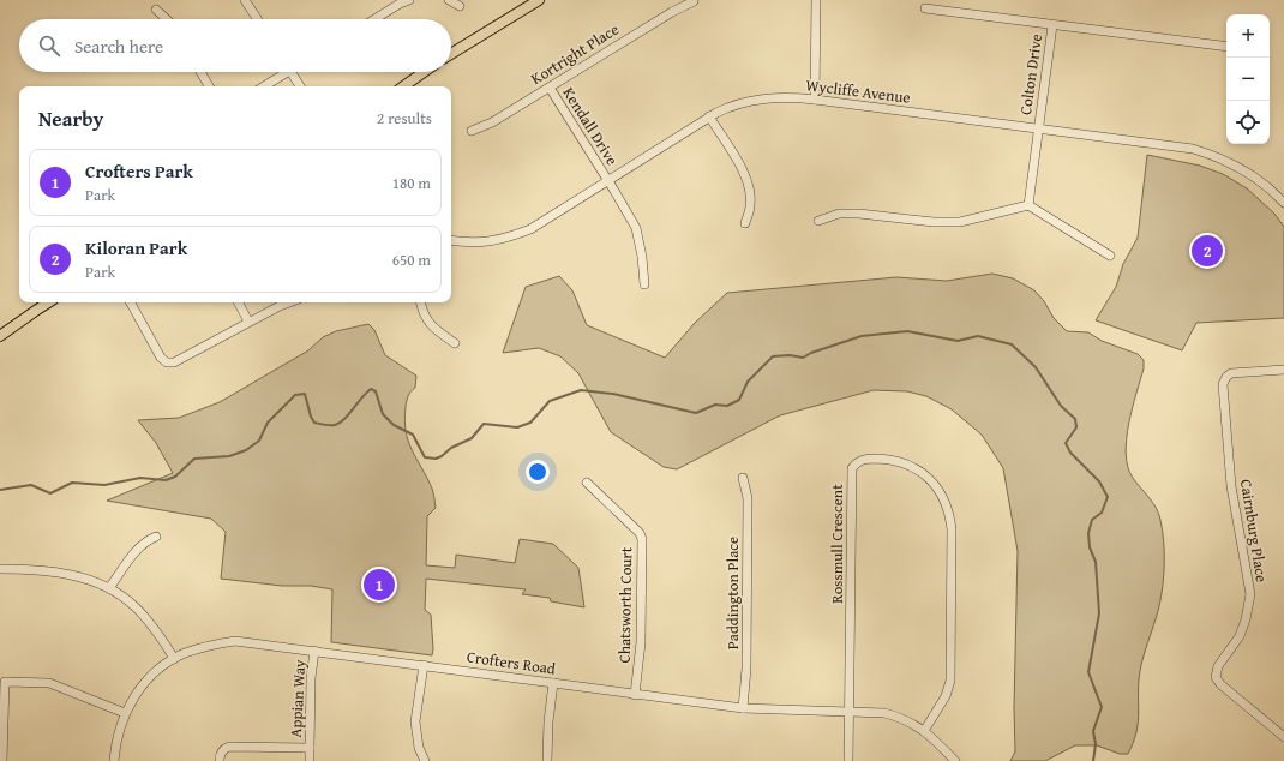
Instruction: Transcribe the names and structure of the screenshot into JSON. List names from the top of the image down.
{
  "streets": {
    "street": [
      "Kortright Place",
      "Colton Drive",
      "Wycliffe Avenue",
      "Kendall Drive",
      "Cairnburg Place",
      "Rossmull Crescent",
      "Paddington Place",
      "Chatsworth Court",
      "Crofters Road",
      "Appian Way"
    ]
  },
  "crossings": [
    ["Kortright Place", "Kendall Drive"],
    ["Colton Drive", "Wycliffe Avenue"],
    ["Wycliffe Avenue", "Kendall Drive"],
    ["Rossmull Crescent", "Crofters Road"],
    ["Paddington Place", "Crofters Road"],
    ["Chatsworth Court", "Crofters Road"],
    ["Crofters Road", "Appian Way"]
  ],
  "page": {
    "map_buttons": ["+", "−"],
    "search": "Search here",
    "heading": ["Nearby", "2 results"],
    "list": [
      {
        "mark": "1",
        "name": "Crofters Park",
        "note": "Park",
        "value": "180 m"
      },
      {
        "mark": "2",
        "name": "Kiloran Park",
        "note": "Park",
        "value": "650 m"
      }
    ],
    "pins": ["2", "1"]
  }
}
